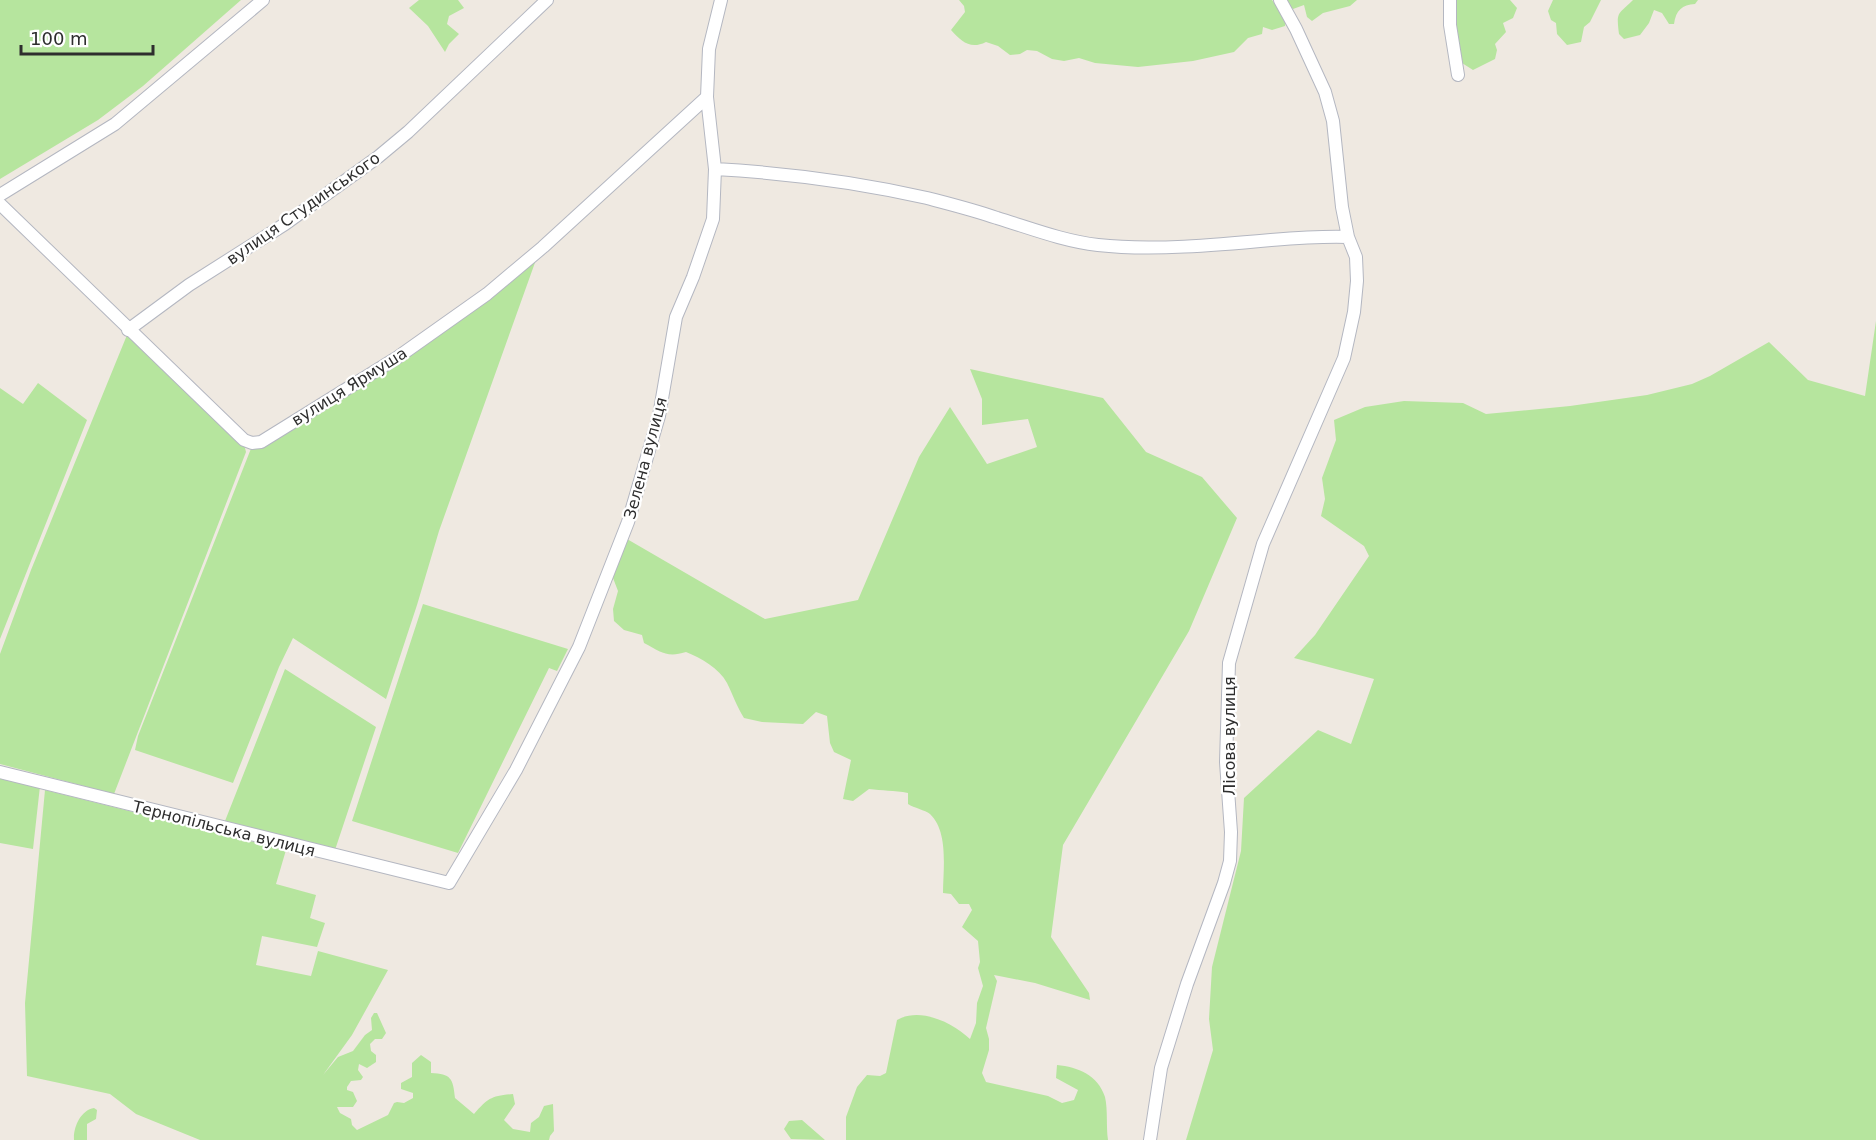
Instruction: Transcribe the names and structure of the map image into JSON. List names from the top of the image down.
{
  "streets": {
    "street": [
      "вулиця Студинського",
      "вулиця Ярмуша",
      "Зелена вулиця",
      "Лісова вулиця",
      "Тернопільська вулиця"
    ]
  },
  "crossings": [
    ["вулиця Студинського", "вулиця Ярмуша"],
    ["вулиця Ярмуша", "Зелена вулиця"],
    ["Зелена вулиця", "Тернопільська вулиця"]
  ],
  "scale_bar": "100 m"
}
